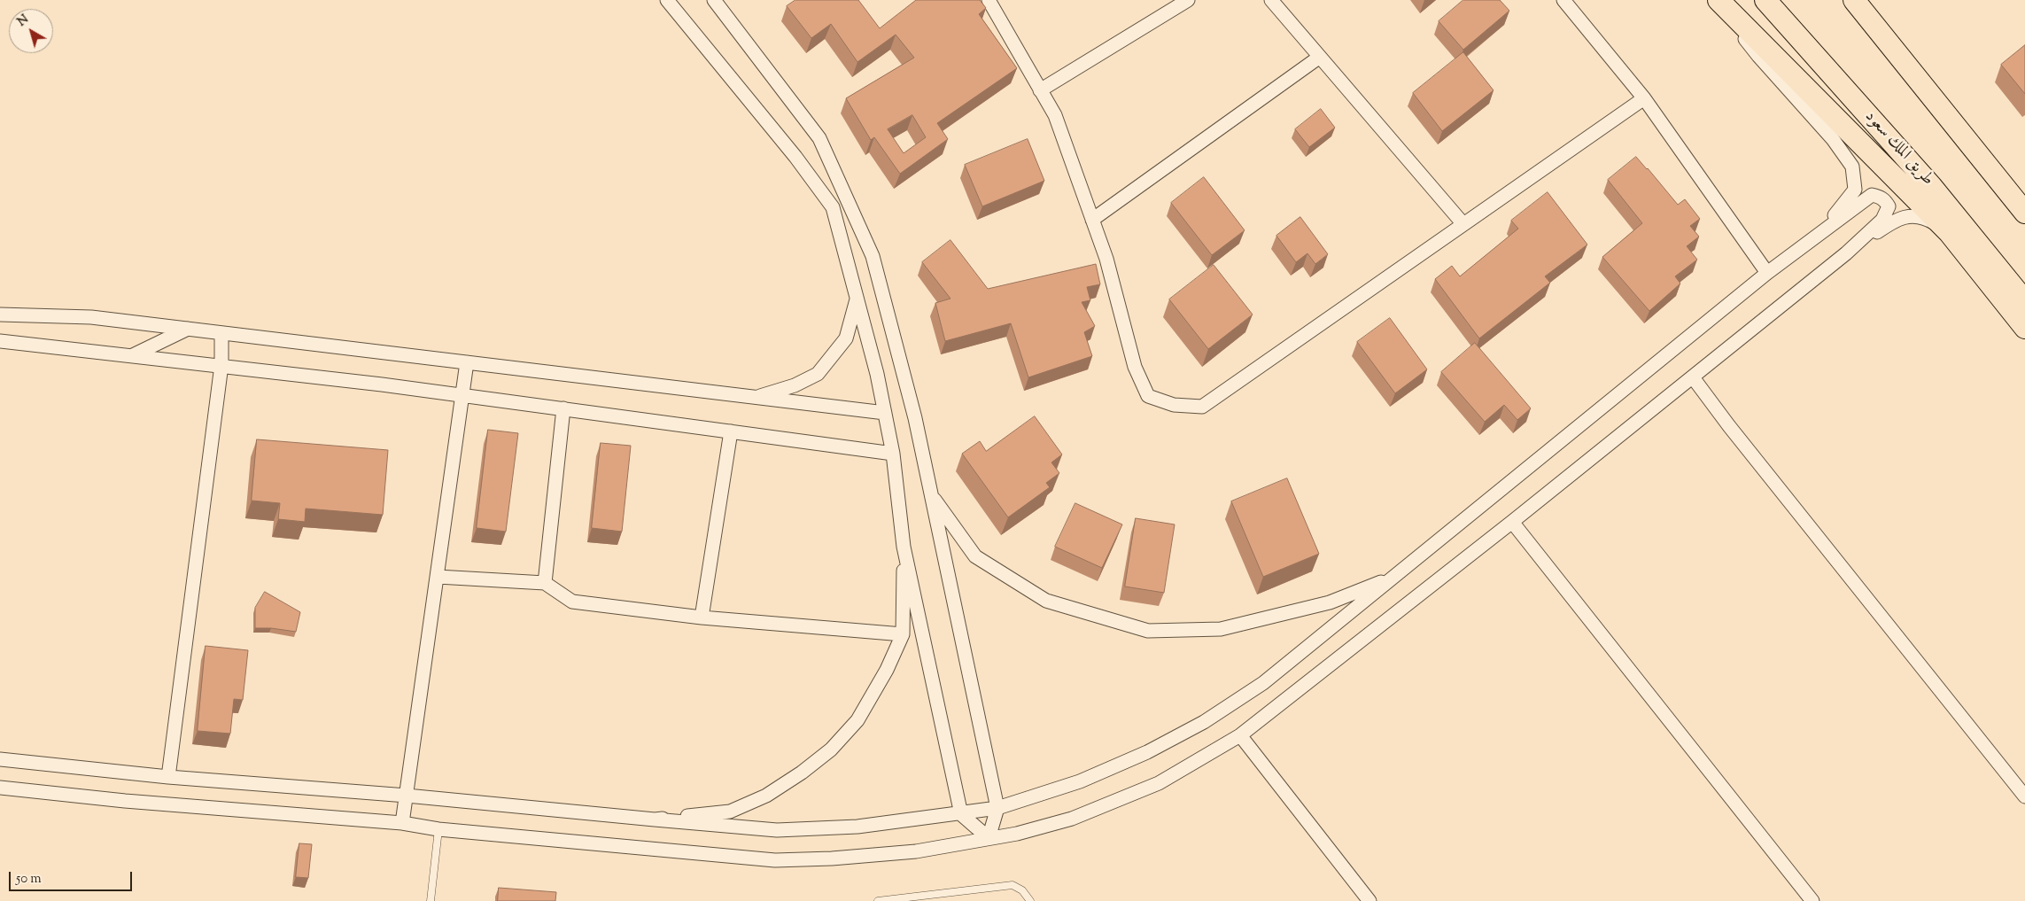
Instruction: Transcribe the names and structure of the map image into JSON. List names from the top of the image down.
{
  "streets": {
    "main road": ["طريق الملك سعود"]
  },
  "scale_bar": "50 m",
  "north": "top left"
}
